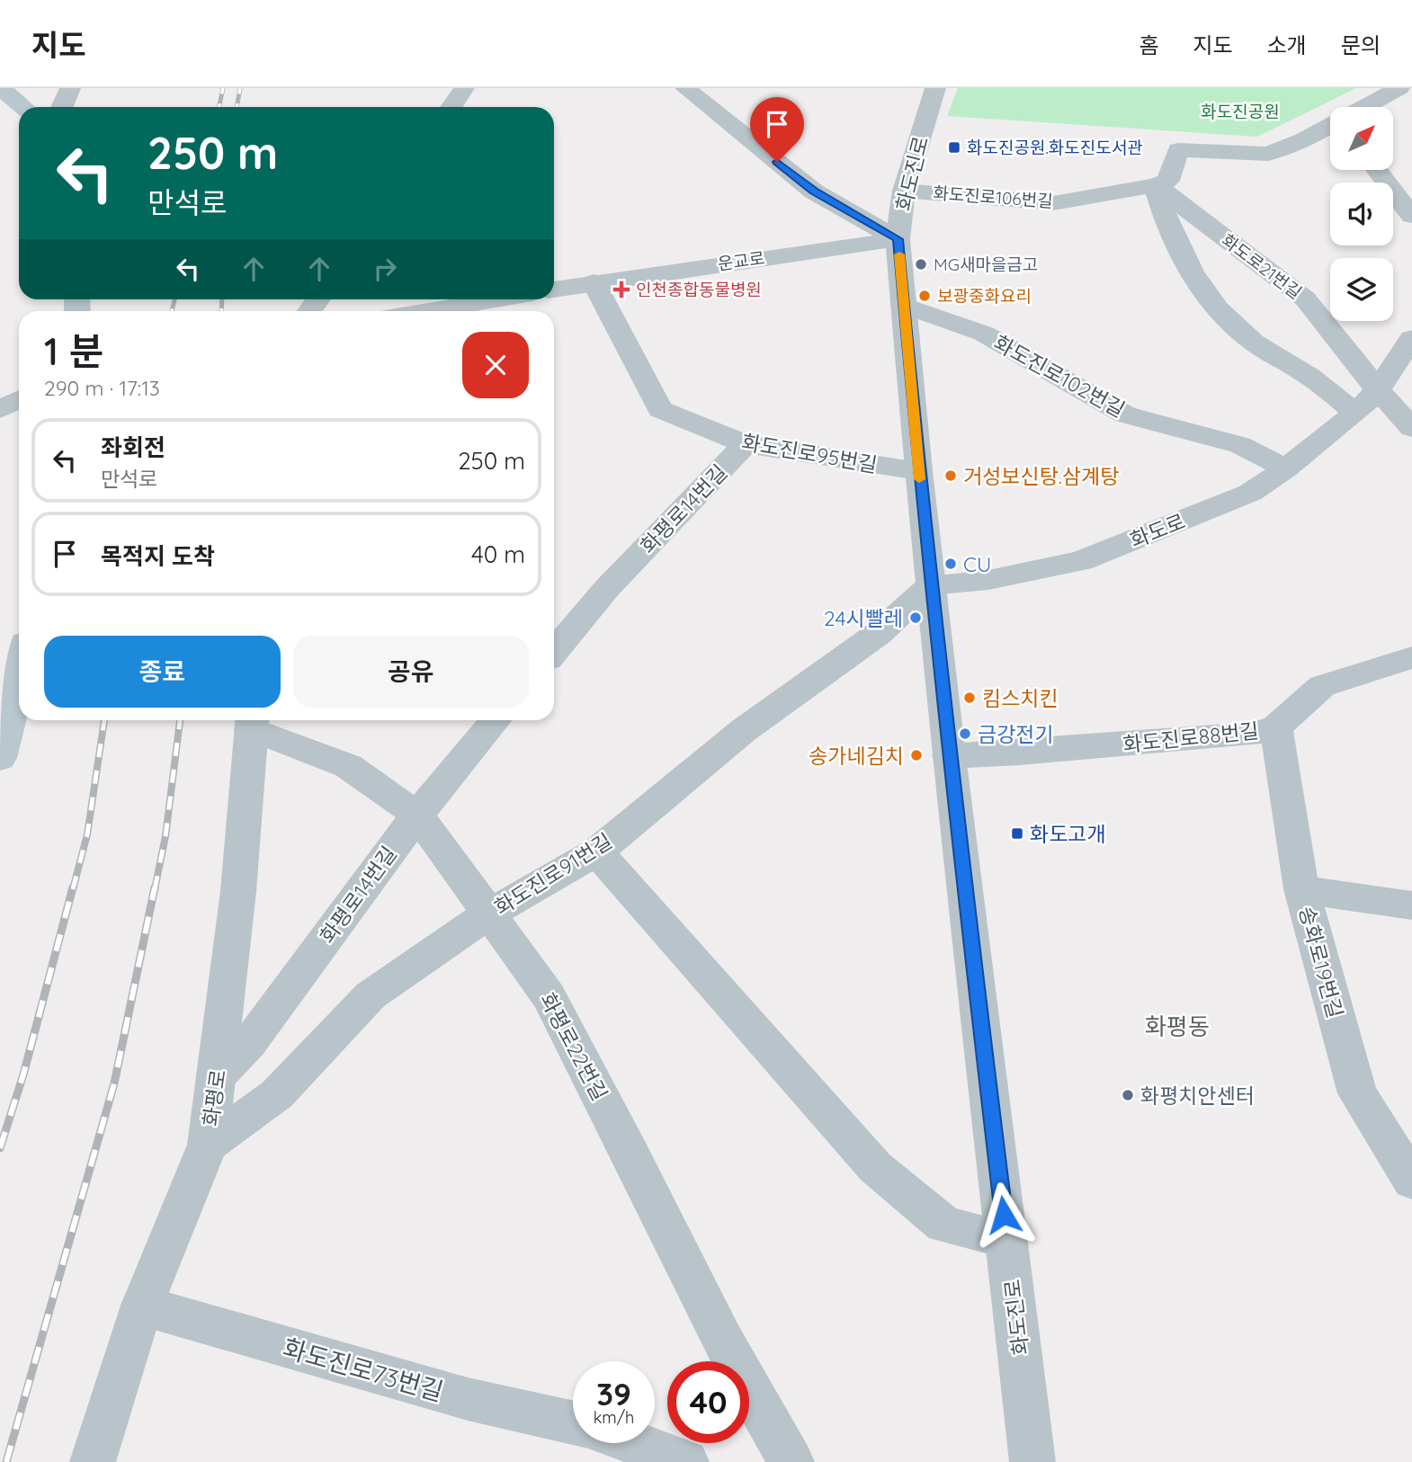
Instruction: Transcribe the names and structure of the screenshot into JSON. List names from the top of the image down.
{
  "streets": {
    "street": [
      "화도진로",
      "화도진로106번길",
      "운교로",
      "화도로21번길",
      "화도진로102번길",
      "화도진로95번길",
      "화평로14번길",
      "화도로",
      "화도진로88번길",
      "화도진로91번길",
      "송화로19번길",
      "화평로22번길",
      "화평로",
      "화도진로73번길"
    ]
  },
  "crossings": [
    ["화도진로", "화도진로106번길"],
    ["화도진로", "운교로"],
    ["화도진로", "화도진로102번길"],
    ["화도진로", "화도진로95번길"],
    ["화도진로", "화도로"],
    ["화도진로", "화도진로88번길"],
    ["화도진로", "화도진로91번길"],
    ["화도진로106번길", "화도로21번길"],
    ["운교로", "화도진로95번길"],
    ["화도로21번길", "화도로"],
    ["화도진로102번길", "화도로"],
    ["화도진로95번길", "화평로14번길"],
    ["화평로14번길", "화평로22번길"],
    ["화평로14번길", "화평로"],
    ["화도로", "화도진로91번길"],
    ["화도진로88번길", "송화로19번길"],
    ["화도진로91번길", "화평로22번길"],
    ["화도진로91번길", "화평로"],
    ["화평로22번길", "화평로"],
    ["화평로", "화도진로73번길"]
  ],
  "districts": ["화평동"],
  "parks": ["화도진공원"],
  "places": {
    "transit": ["화도진공원.화도진도서관", "화도고개"],
    "other": [
      "MG새마을금고",
      "보광중화요리",
      "거성보신탕.삼계탕",
      "CU",
      "24시빨레",
      "킴스치킨",
      "금강전기",
      "송가네김치",
      "화평치안센터"
    ],
    "health": ["인천종합동물병원"]
  },
  "north": "top right",
  "page": {
    "header": "지도",
    "nav": [
      "홈",
      "지도",
      "소개",
      "문의"
    ],
    "turn": ["250 m", "만석로"],
    "heading": ["1 분", "290 m · 17:13"],
    "list": [
      {
        "name": "좌회전",
        "note": "만석로",
        "value": "250 m"
      },
      {
        "name": "목적지 도착",
        "value": "40 m"
      }
    ],
    "buttons": ["종료", "공유"],
    "speed": "39 km/h",
    "limit": "40"
  }
}
